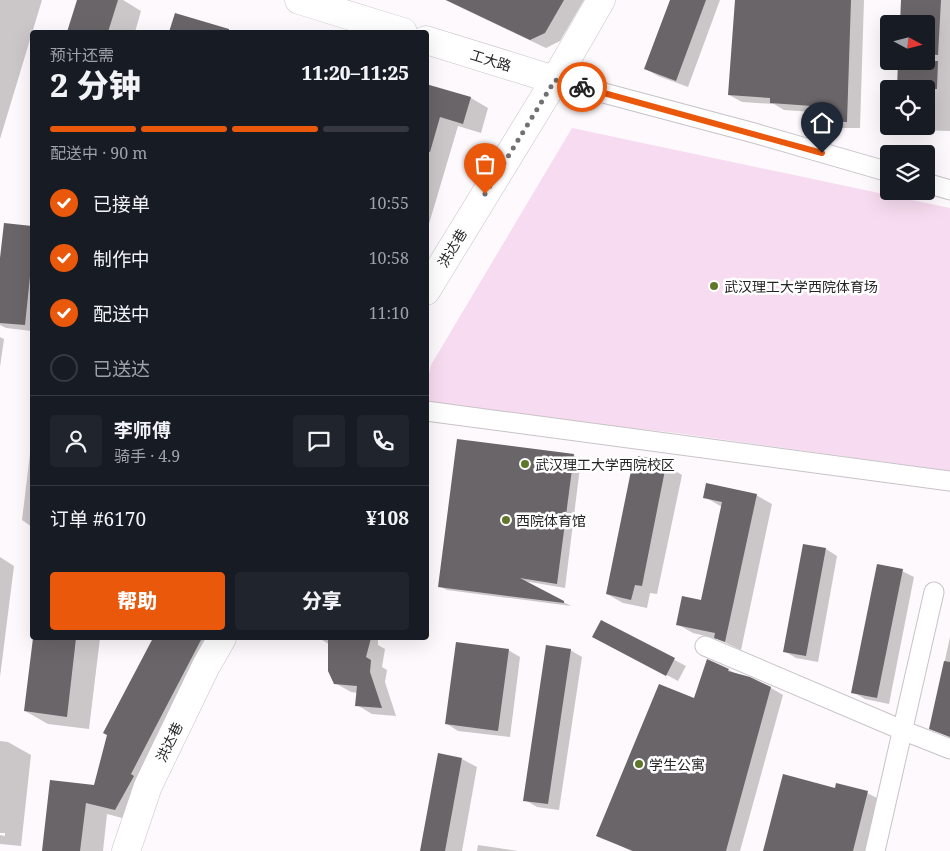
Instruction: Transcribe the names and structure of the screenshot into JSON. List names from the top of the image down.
{
  "streets": {
    "street": ["工大路", "洪达巷"]
  },
  "crossings": [
    ["工大路", "洪达巷"]
  ],
  "places": [
    "武汉理工大学西院体育场",
    "武汉理工大学西院校区",
    "西院体育馆",
    "学生公寓"
  ],
  "north": "right",
  "page": {
    "heading": ["2 分钟", "预计还需", "11:20–11:25"],
    "panel": [
      "李师傅",
      "骑手 · 4.9",
      "订单 #6170",
      "¥108"
    ],
    "bar": "配送中 · 90 m",
    "list": [
      ["已接单", "10:55"],
      ["制作中", "10:58"],
      ["配送中", "11:10"],
      "已送达"
    ],
    "buttons": ["帮助", "分享"]
  }
}
